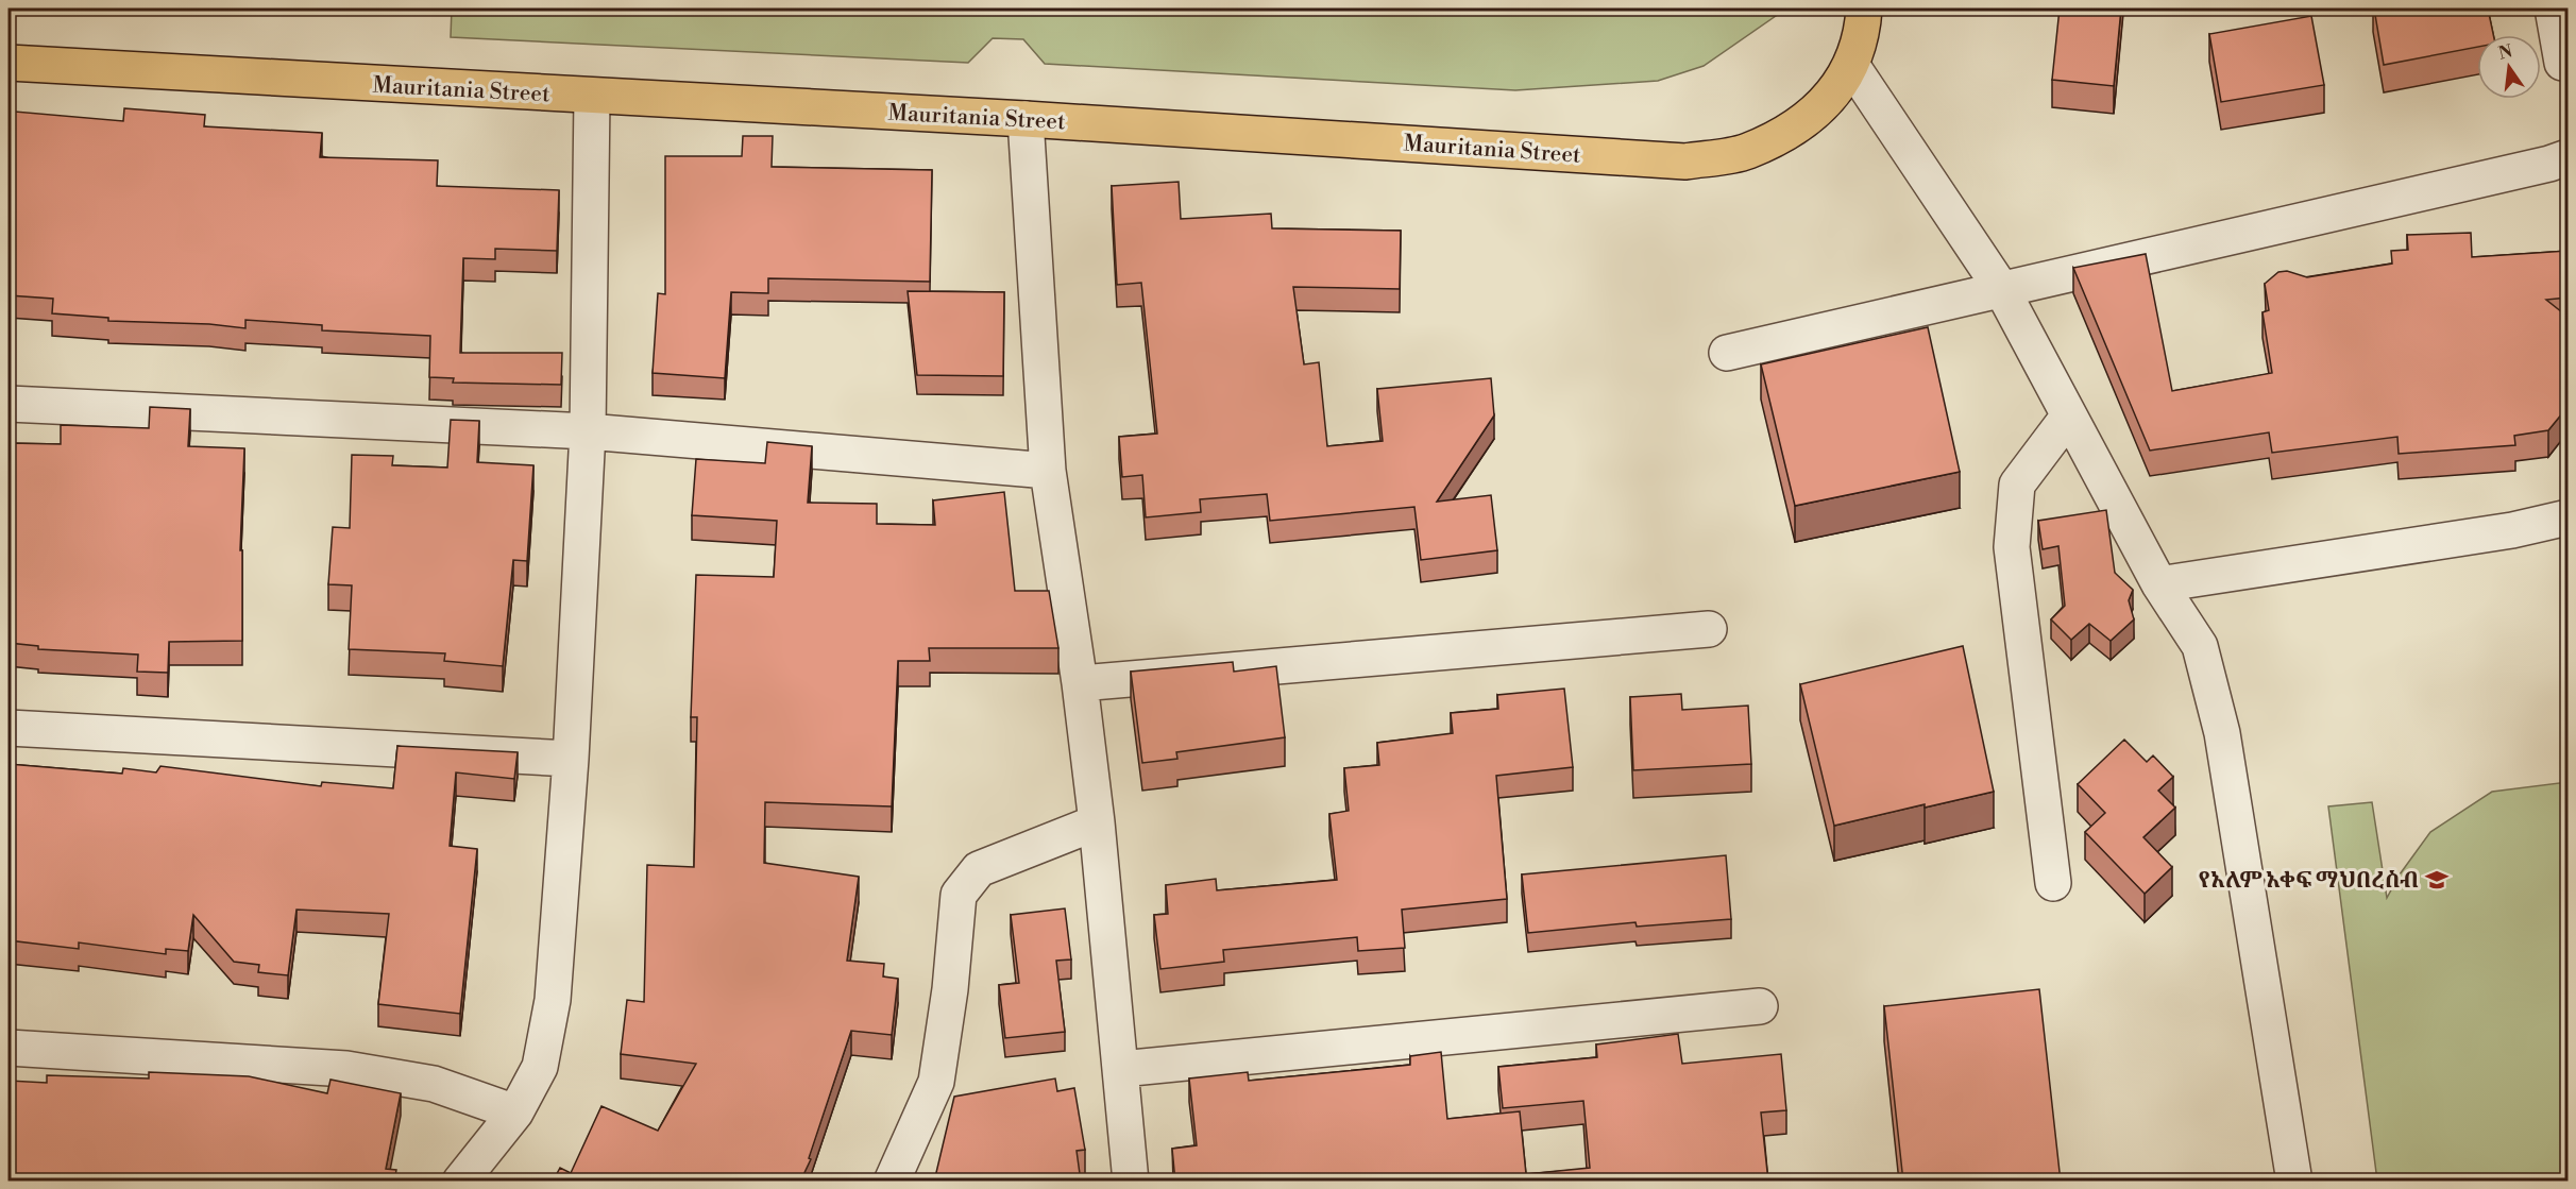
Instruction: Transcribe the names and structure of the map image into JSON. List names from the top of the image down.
{
  "streets": {
    "main road": ["Mauritania Street"]
  },
  "places": {
    "school or university": ["የአለም አቀፍ ማህበረስብ"]
  },
  "north": "top"
}
